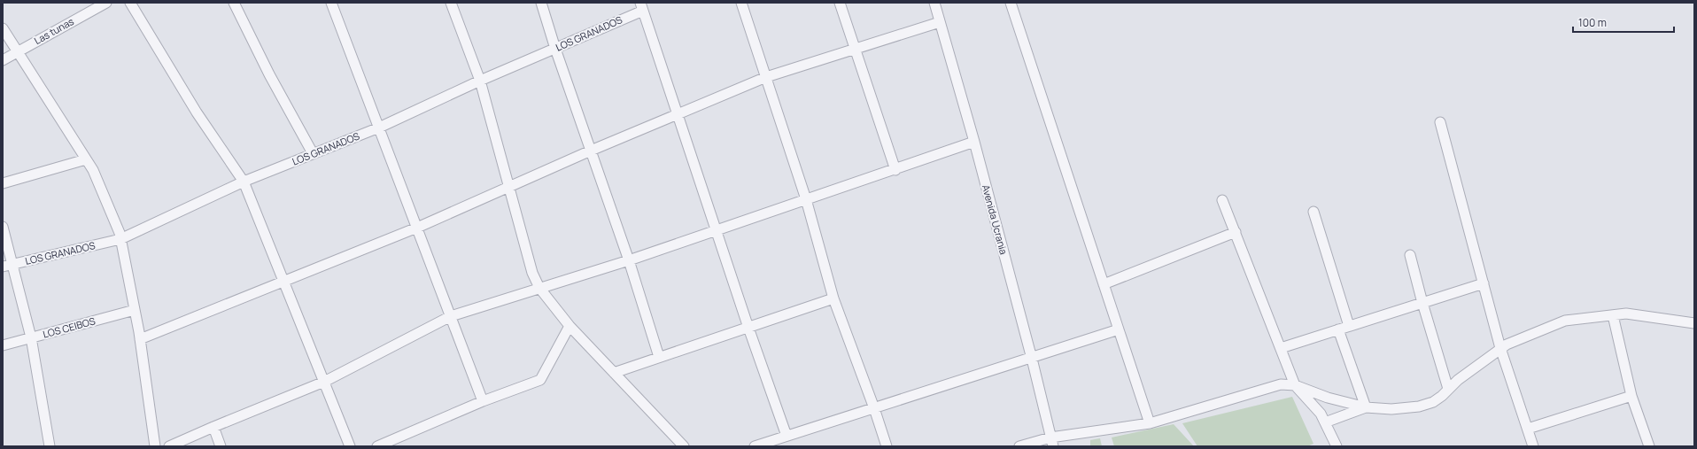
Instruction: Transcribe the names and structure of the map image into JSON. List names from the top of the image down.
{
  "streets": {
    "street": [
      "Las tunas",
      "LOS GRANADOS",
      "Avenida Ucrania",
      "LOS CEIBOS"
    ]
  },
  "scale_bar": "100 m"
}
